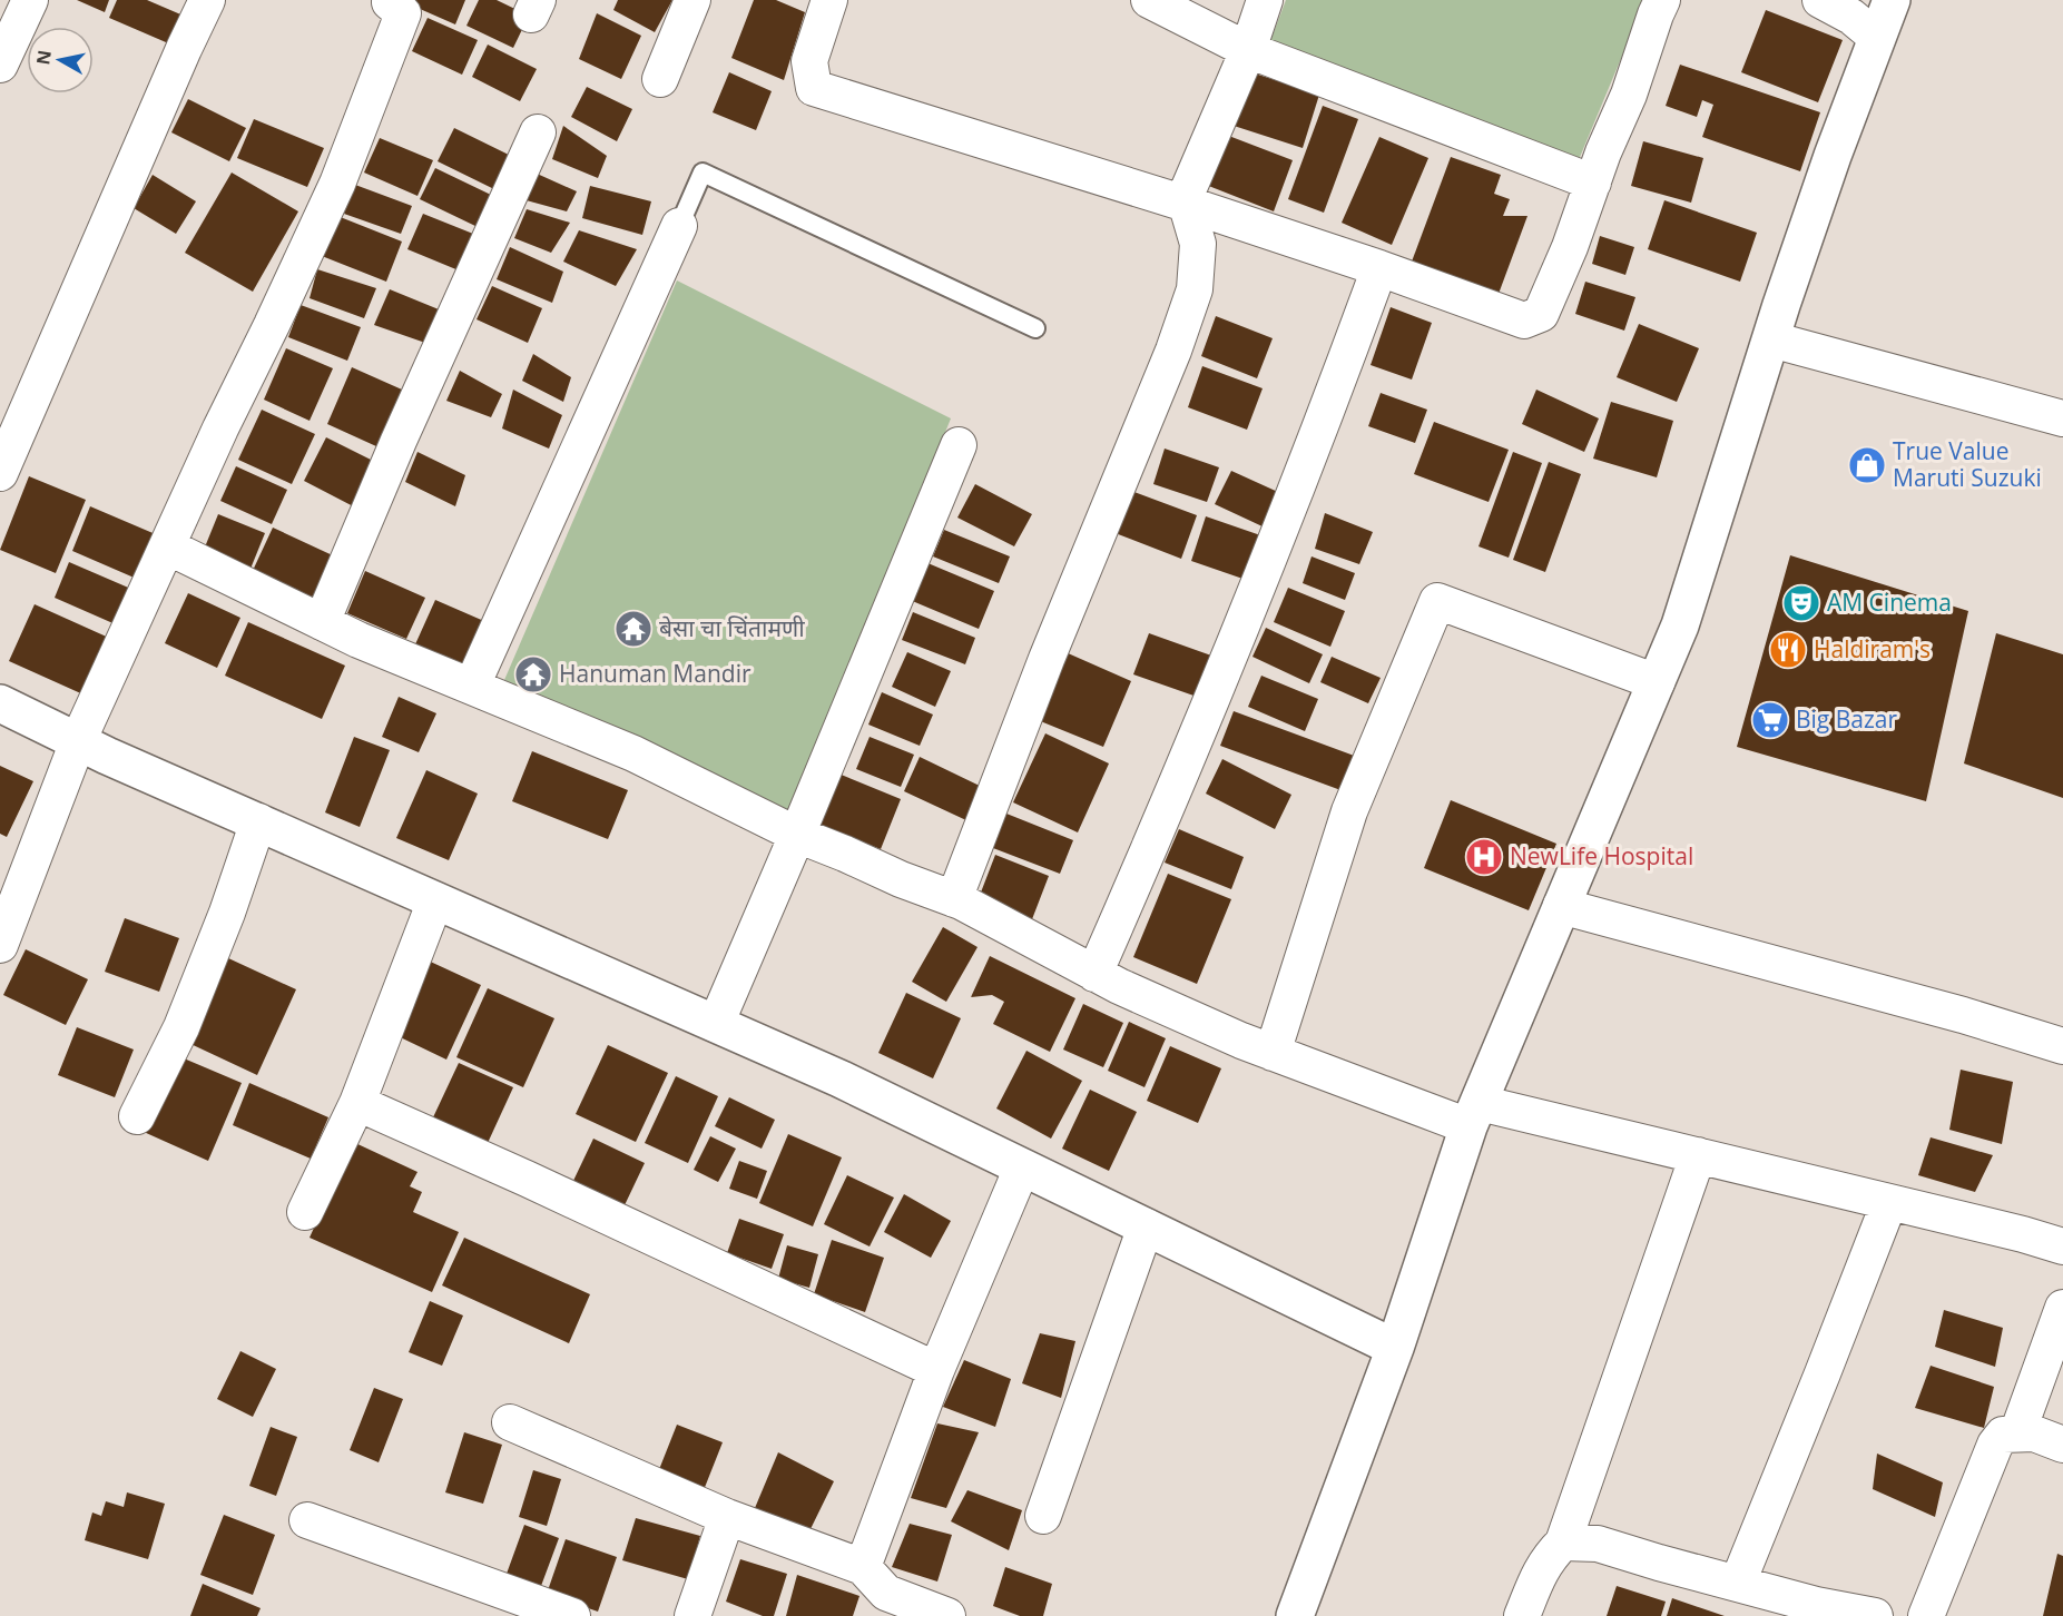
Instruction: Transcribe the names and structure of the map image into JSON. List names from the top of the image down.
{
  "places": {
    "shop": ["True Value Maruti Suzuki"],
    "theatre": ["AM Cinema"],
    "temple": ["बेसा चा चिंतामणी", "Hanuman Mandir"],
    "restaurant": ["Haldiram's"],
    "supermarket": ["Big Bazar"],
    "hospital": ["NewLife Hospital"]
  },
  "north": "left"
}
